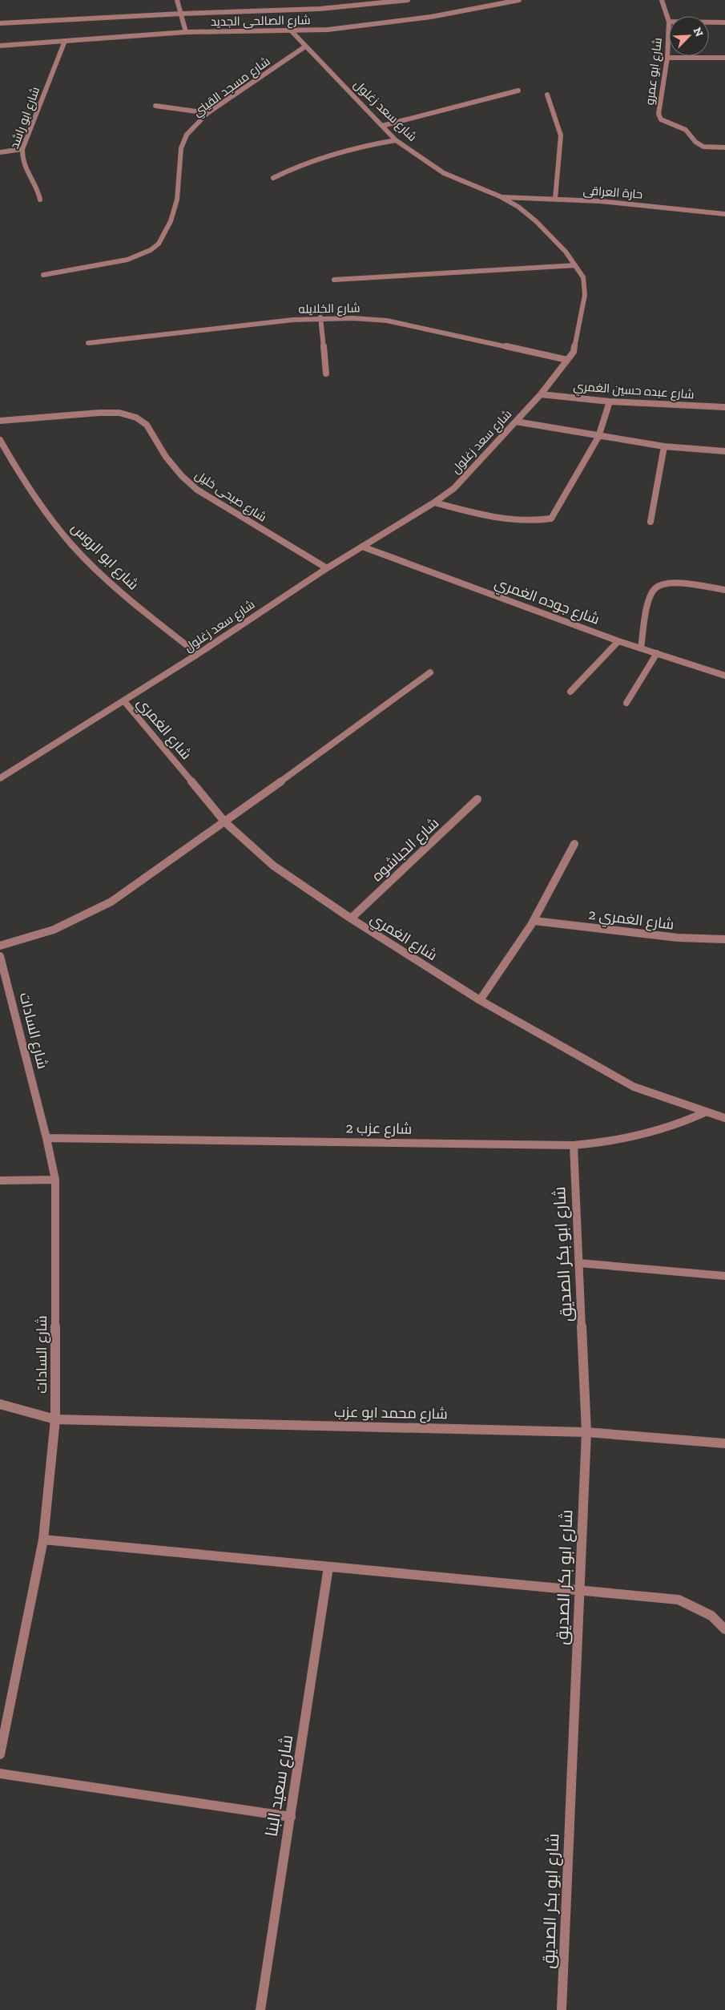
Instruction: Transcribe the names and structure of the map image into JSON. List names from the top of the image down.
{
  "streets": {
    "street": [
      "شارع الصالحى الجديد",
      "شارع ابو عمرو",
      "شارع مسجد القيني",
      "شارع سعد زغلول",
      "شارع ابو راشد",
      "حارة العراقى",
      "شارع الخلايله",
      "شارع عبده حسين الغمري",
      "شارع صبحى خليل",
      "شارع ابو الروس",
      "شارع جوده الغمري",
      "شارع الغمري",
      "شارع الحباشوه",
      "شارع الغمري 2",
      "شارع السادات",
      "شارع عزب 2",
      "شارع ابو بكر الصديق",
      "شارع محمد ابو عزب",
      "شارع سعيد البنا"
    ]
  },
  "crossings": [
    ["شارع الصالحى الجديد", "شارع سعد زغلول"],
    ["شارع الصالحى الجديد", "شارع ابو راشد"],
    ["شارع مسجد القيني", "شارع سعد زغلول"],
    ["شارع سعد زغلول", "حارة العراقى"],
    ["شارع سعد زغلول", "شارع الخلايله"],
    ["شارع سعد زغلول", "شارع عبده حسين الغمري"],
    ["شارع سعد زغلول", "شارع صبحى خليل"],
    ["شارع سعد زغلول", "شارع ابو الروس"],
    ["شارع سعد زغلول", "شارع جوده الغمري"],
    ["شارع سعد زغلول", "شارع الغمري"],
    ["شارع الغمري", "شارع الحباشوه"],
    ["شارع الغمري", "شارع عزب 2"],
    ["شارع السادات", "شارع عزب 2"],
    ["شارع السادات", "شارع محمد ابو عزب"],
    ["شارع عزب 2", "شارع ابو بكر الصديق"],
    ["شارع ابو بكر الصديق", "شارع محمد ابو عزب"]
  ],
  "north": "top right"
}
